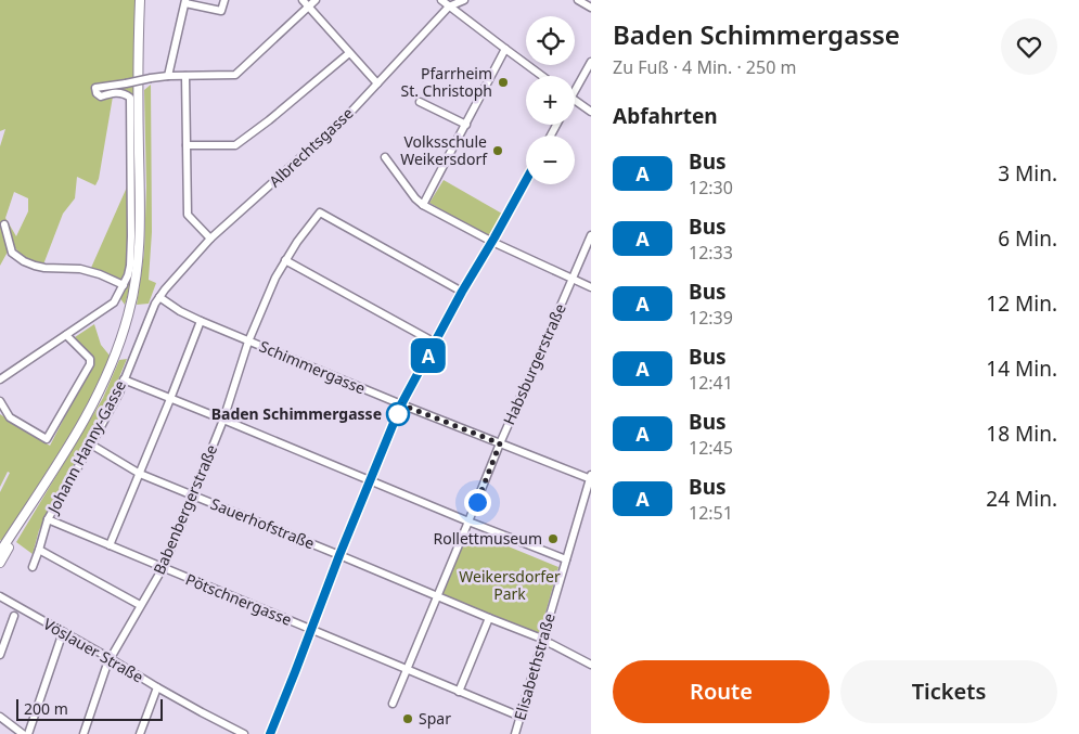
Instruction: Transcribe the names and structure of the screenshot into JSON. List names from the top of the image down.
{
  "streets": {
    "street": [
      "Albrechtsgasse",
      "Habsburgerstraße",
      "Schimmergasse",
      "Johann Hanny-Gasse",
      "Babenbergerstraße",
      "Sauerhofstraße",
      "Pötschnergasse",
      "Vöslauer Straße",
      "Elisabethstraße"
    ]
  },
  "crossings": [
    ["Albrechtsgasse", "Schimmergasse"],
    ["Albrechtsgasse", "Johann Hanny-Gasse"],
    ["Habsburgerstraße", "Schimmergasse"],
    ["Habsburgerstraße", "Sauerhofstraße"],
    ["Habsburgerstraße", "Pötschnergasse"],
    ["Schimmergasse", "Johann Hanny-Gasse"],
    ["Schimmergasse", "Babenbergerstraße"],
    ["Schimmergasse", "Elisabethstraße"],
    ["Johann Hanny-Gasse", "Sauerhofstraße"],
    ["Johann Hanny-Gasse", "Pötschnergasse"],
    ["Babenbergerstraße", "Sauerhofstraße"],
    ["Babenbergerstraße", "Pötschnergasse"],
    ["Babenbergerstraße", "Vöslauer Straße"],
    ["Sauerhofstraße", "Elisabethstraße"],
    ["Pötschnergasse", "Elisabethstraße"]
  ],
  "parks": ["Weikersdorfer Park"],
  "places": [
    "Pfarrheim St. Christoph",
    "Volksschule Weikersdorf",
    "Baden Schimmergasse",
    "Rollettmuseum",
    "Spar"
  ],
  "lines": ["bus line A"],
  "scale_bar": "200 m",
  "page": {
    "on_map": "A",
    "heading": [
      ["Baden Schimmergasse", "Zu Fuß · 4 Min. · 250 m"],
      "Abfahrten"
    ],
    "map_buttons": ["+", "−"],
    "list": [
      {
        "mark": "A",
        "name": "Bus",
        "note": "12:30",
        "value": "3 Min."
      },
      {
        "mark": "A",
        "name": "Bus",
        "note": "12:33",
        "value": "6 Min."
      },
      {
        "mark": "A",
        "name": "Bus",
        "note": "12:39",
        "value": "12 Min."
      },
      {
        "mark": "A",
        "name": "Bus",
        "note": "12:41",
        "value": "14 Min."
      },
      {
        "mark": "A",
        "name": "Bus",
        "note": "12:45",
        "value": "18 Min."
      },
      {
        "mark": "A",
        "name": "Bus",
        "note": "12:51",
        "value": "24 Min."
      }
    ],
    "buttons": ["Route", "Tickets"],
    "scale": "200 m"
  }
}
